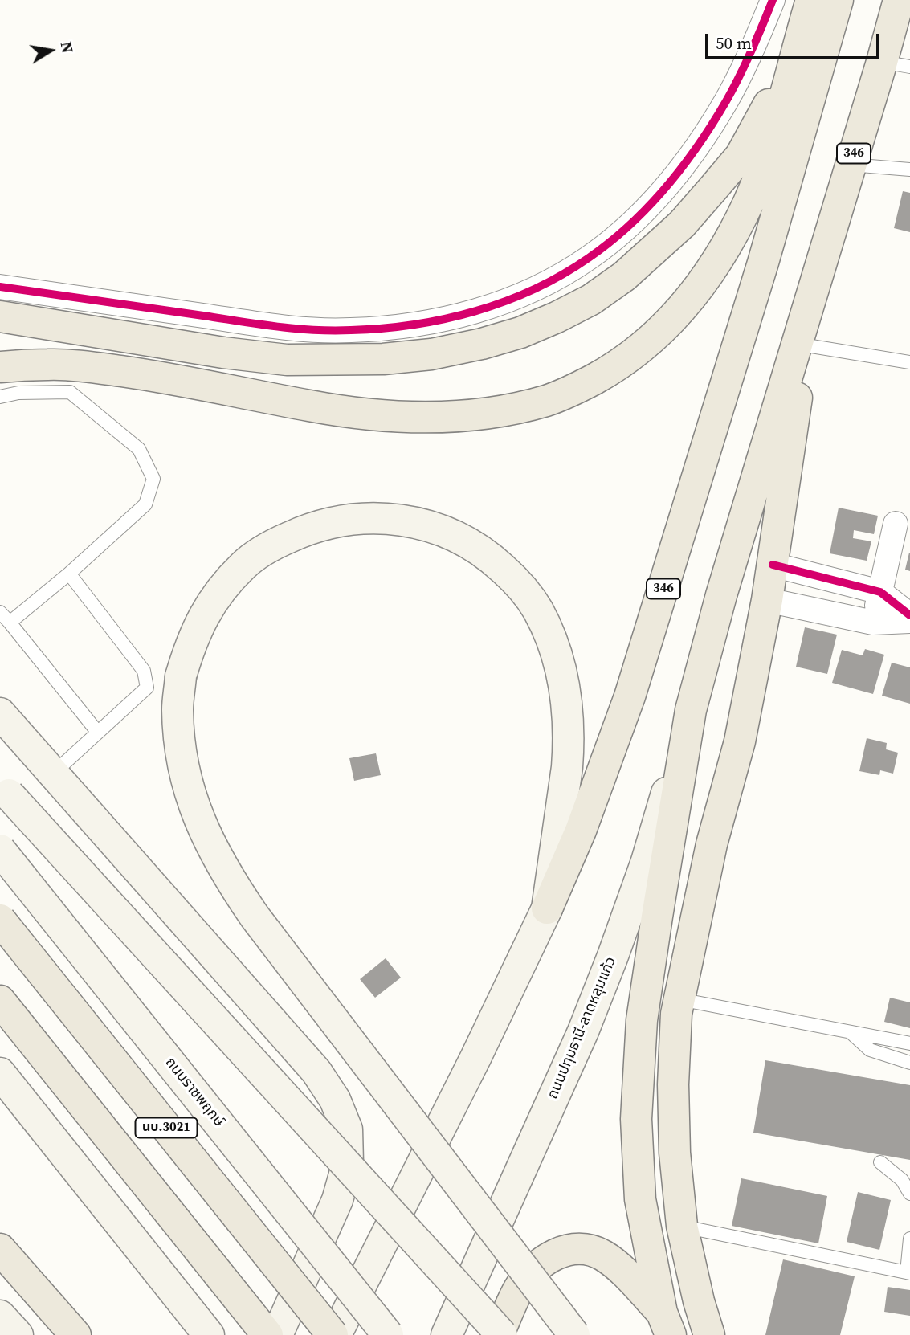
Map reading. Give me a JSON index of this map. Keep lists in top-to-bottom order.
{
  "streets": {
    "main road": [
      "346",
      "ถนนปทุมธานี-ลาดหลุมแก้ว",
      "ถนนราชพฤกษ์",
      "นบ.3021"
    ]
  },
  "crossings": [
    ["346", "ถนนปทุมธานี-ลาดหลุมแก้ว"]
  ],
  "scale_bar": "50 m",
  "north": "right"
}
